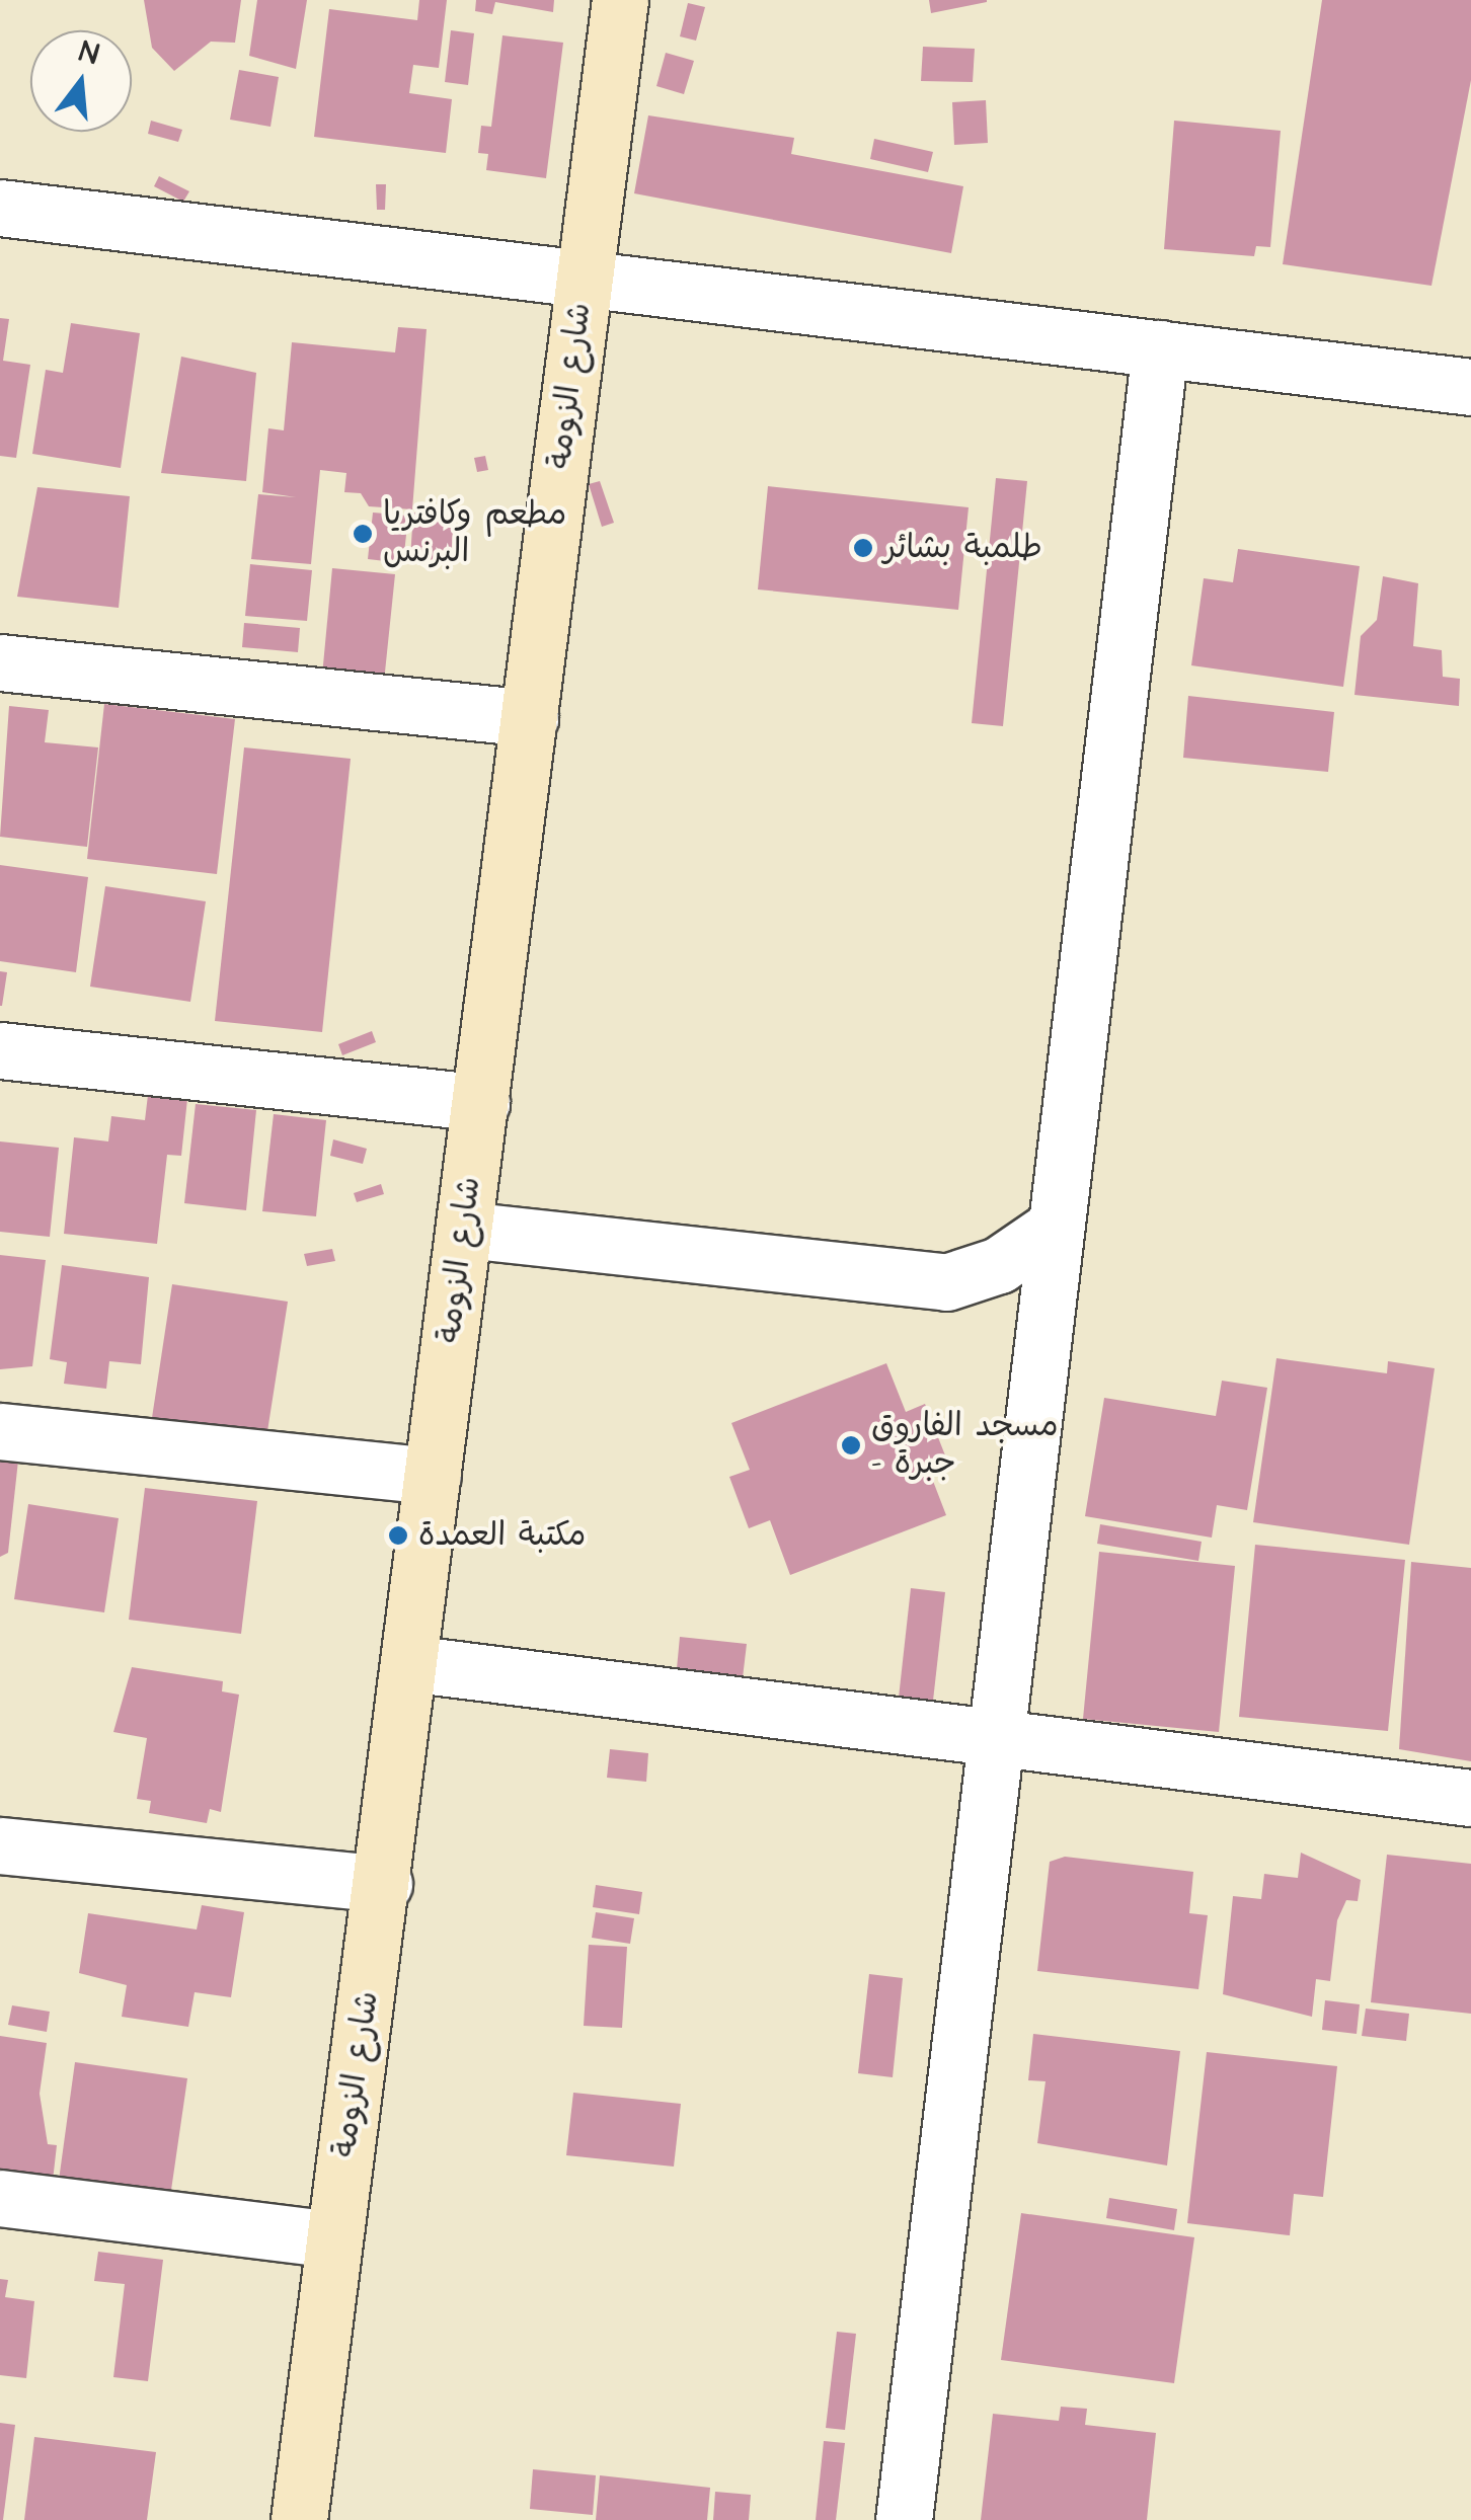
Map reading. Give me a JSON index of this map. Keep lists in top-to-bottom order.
{
  "streets": {
    "street": ["شارع الزومة"]
  },
  "places": [
    "مطعم وكافتريا البرنس",
    "طلمبة بشائر",
    "مسجد الفاروق - جبرة",
    "مكتبة العمدة"
  ],
  "north": "top"
}
